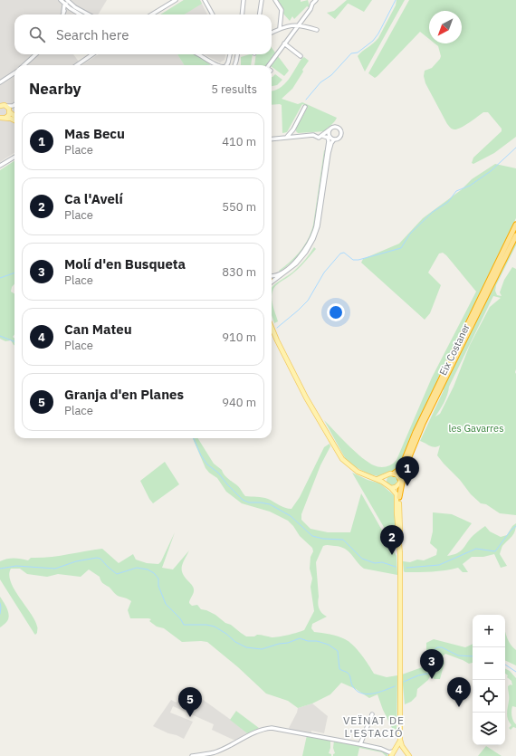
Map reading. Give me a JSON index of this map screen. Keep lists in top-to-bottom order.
{
  "streets": {
    "highway": ["Eix Costaner"]
  },
  "districts": ["VEÏNAT DE L'ESTACIÓ"],
  "parks": ["les Gavarres"],
  "north": "bottom left",
  "page": {
    "search": "Search here",
    "heading": ["Nearby", "5 results"],
    "list": [
      {
        "mark": "1",
        "name": "Mas Becu",
        "note": "Place",
        "value": "410 m"
      },
      {
        "mark": "2",
        "name": "Ca l'Avelí",
        "note": "Place",
        "value": "550 m"
      },
      {
        "mark": "3",
        "name": "Molí d'en Busqueta",
        "note": "Place",
        "value": "830 m"
      },
      {
        "mark": "4",
        "name": "Can Mateu",
        "note": "Place",
        "value": "910 m"
      },
      {
        "mark": "5",
        "name": "Granja d'en Planes",
        "note": "Place",
        "value": "940 m"
      }
    ],
    "pins": [
      "1",
      "2",
      "3",
      "4",
      "5"
    ],
    "map_buttons": ["+", "−"]
  }
}
